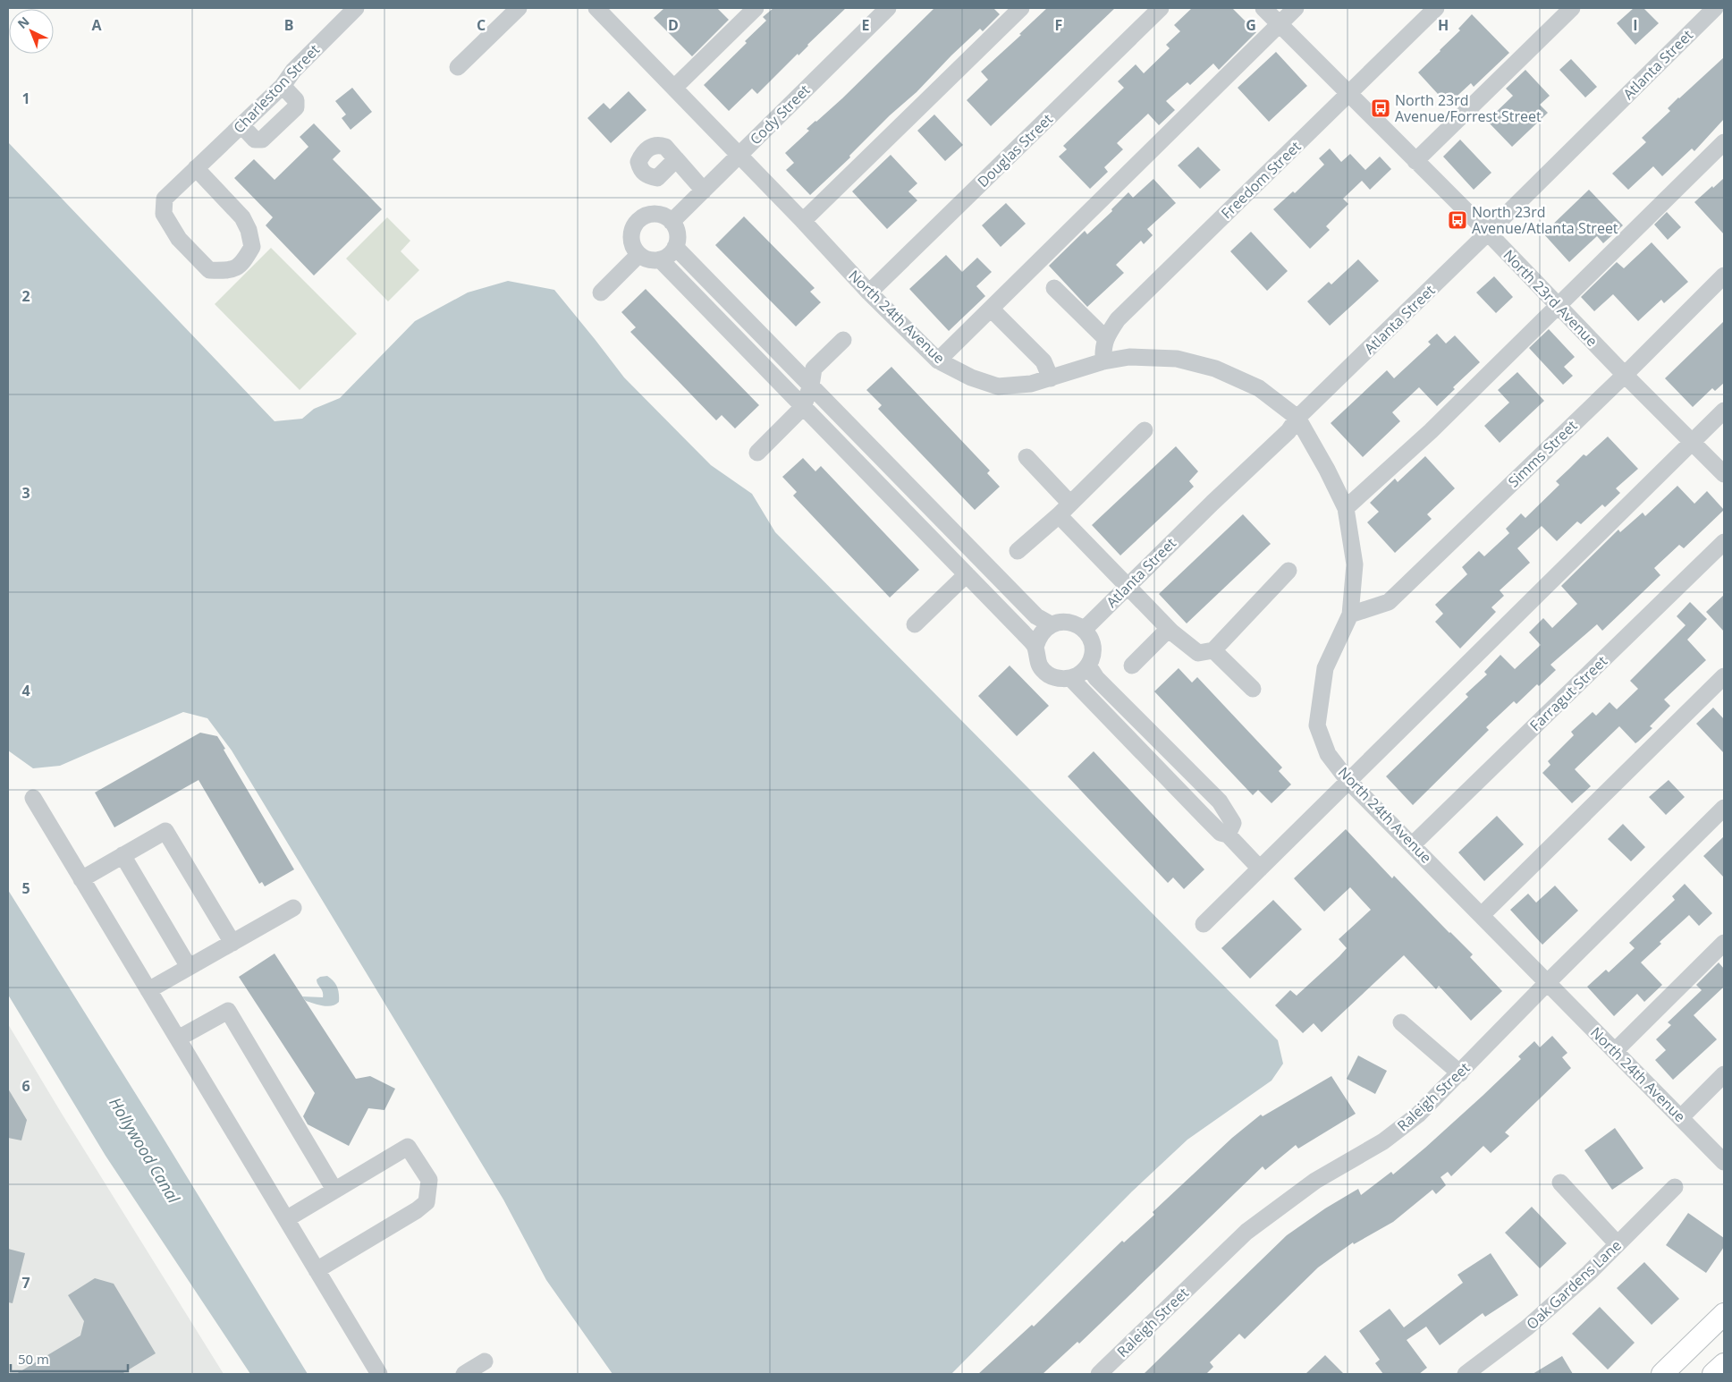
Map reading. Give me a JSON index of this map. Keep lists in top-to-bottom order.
{
  "streets": {
    "street": [
      "Atlanta Street",
      "Charleston Street",
      "Cody Street",
      "Douglas Street",
      "Freedom Street",
      "North 23rd Avenue",
      "North 24th Avenue",
      "Simms Street",
      "Farragut Street",
      "Raleigh Street",
      "Oak Gardens Lane"
    ]
  },
  "crossings": [
    ["Atlanta Street", "North 23rd Avenue"],
    ["Atlanta Street", "North 24th Avenue"],
    ["Cody Street", "North 24th Avenue"],
    ["Douglas Street", "North 24th Avenue"],
    ["Freedom Street", "North 23rd Avenue"],
    ["Freedom Street", "North 24th Avenue"],
    ["North 23rd Avenue", "Simms Street"],
    ["North 24th Avenue", "Simms Street"],
    ["North 24th Avenue", "Farragut Street"],
    ["North 24th Avenue", "Raleigh Street"]
  ],
  "water": ["Hollywood Canal"],
  "places": {
    "bus stop": ["North 23rd Avenue/Forrest Street", "North 23rd Avenue/Atlanta Street"]
  },
  "scale_bar": "50 m",
  "north": "top left",
  "grid": {
    "columns": [
      "A",
      "B",
      "C",
      "D",
      "E",
      "F",
      "G",
      "H",
      "I"
    ],
    "rows": [
      "1",
      "2",
      "3",
      "4",
      "5",
      "6",
      "7"
    ]
  }
}
